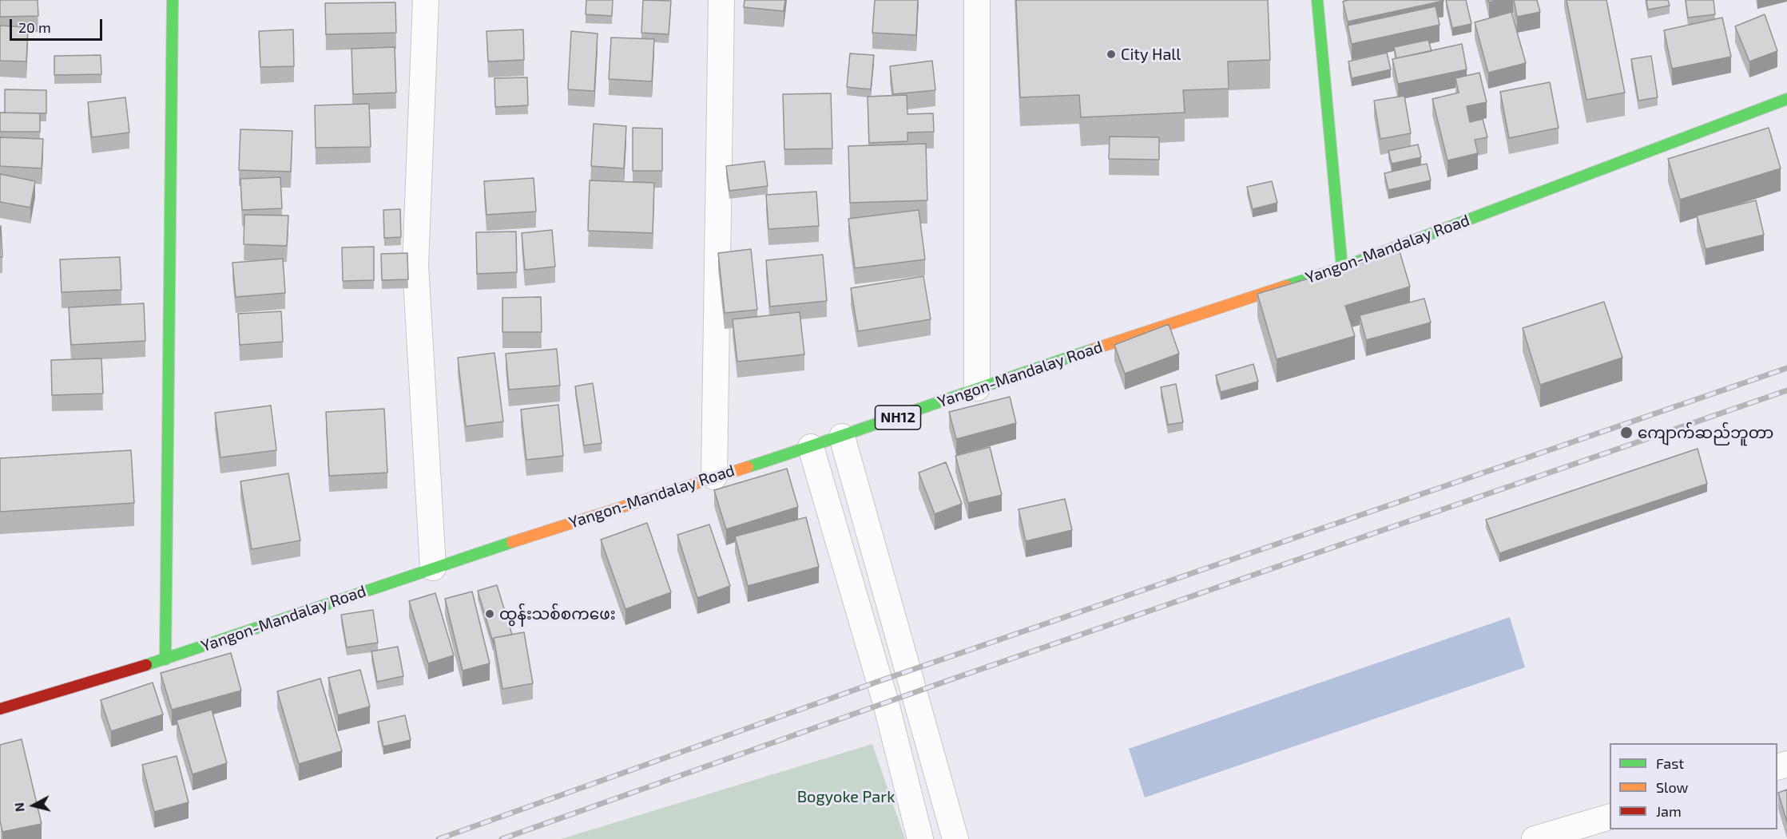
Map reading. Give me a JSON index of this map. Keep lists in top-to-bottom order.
{
  "streets": {
    "main road": ["Yangon-Mandalay Road", "NH12"]
  },
  "parks": ["Bogyoke Park"],
  "places": ["City Hall", "ကျောက်ဆည်ဘူတာ", "ထွန်းသစ်စကဖေး"],
  "legend": ["Fast", "Slow", "Jam"],
  "scale_bar": "20 m",
  "north": "left"
}
